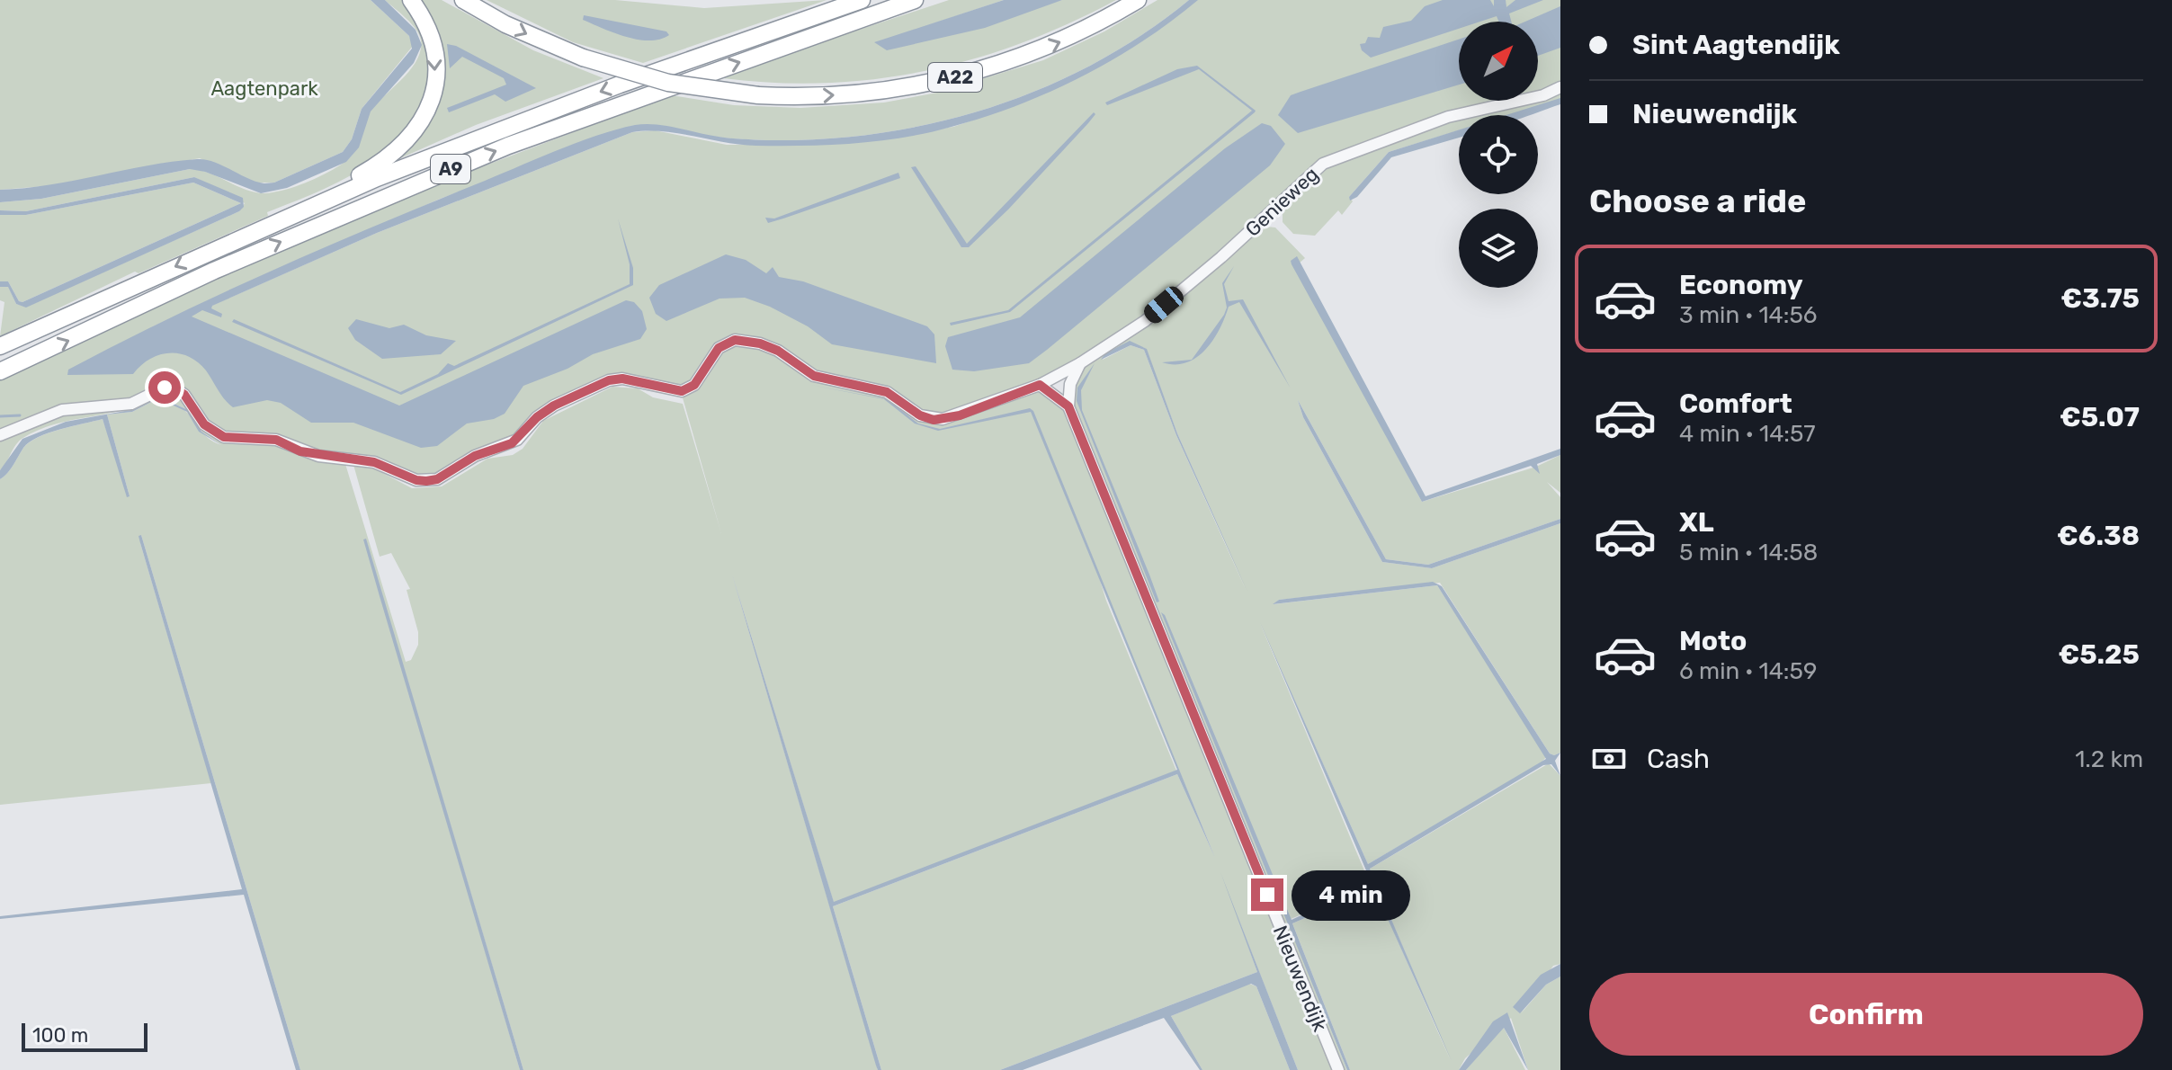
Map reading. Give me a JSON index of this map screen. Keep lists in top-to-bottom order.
{
  "streets": {
    "highway": ["A22", "A9"],
    "street": ["Genieweg", "Nieuwendijk"]
  },
  "parks": ["Aagtenpark"],
  "scale_bar": "100 m",
  "north": "top right",
  "page": {
    "banner": ["Sint Aagtendijk", "Nieuwendijk"],
    "heading": "Choose a ride",
    "list": [
      {
        "name": "Economy",
        "note": "3 min · 14:56",
        "value": "€3.75"
      },
      {
        "name": "Comfort",
        "note": "4 min · 14:57",
        "value": "€5.07"
      },
      {
        "name": "XL",
        "note": "5 min · 14:58",
        "value": "€6.38"
      },
      {
        "name": "Moto",
        "note": "6 min · 14:59",
        "value": "€5.25"
      }
    ],
    "pay": ["Cash", "1.2 km"],
    "bubble": "4 min",
    "buttons": "Confirm",
    "scale": "100 m"
  }
}
